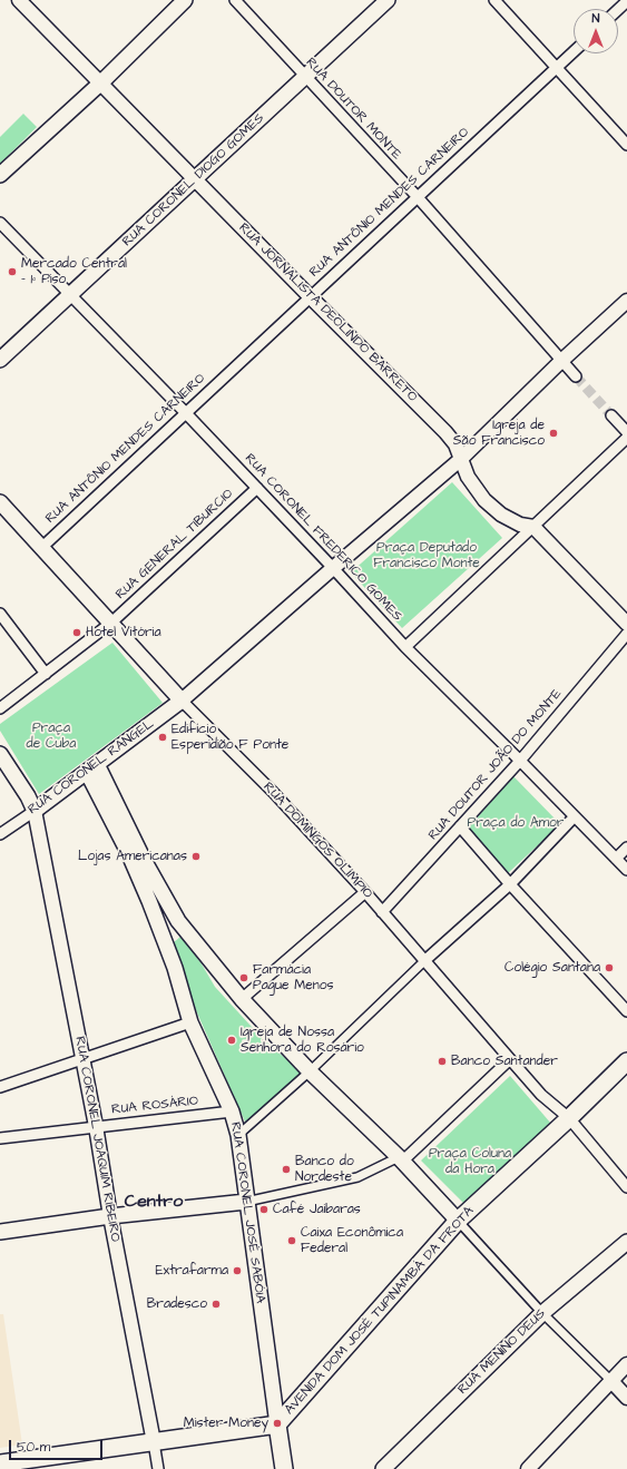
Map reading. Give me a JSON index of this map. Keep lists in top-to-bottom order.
{
  "streets": {
    "main road": [
      "RUA CORONEL DIOGO GOMES",
      "RUA CORONEL RANGEL",
      "RUA DOMINGOS OLÍMPIO",
      "RUA CORONEL JOSÉ SABÓIA",
      "AVENIDA DOM JOSÉ TUPINAMBÁ DA FROTA",
      "RUA MENINO DEUS"
    ],
    "street": [
      "RUA DOUTOR MONTE",
      "RUA ANTÔNIO MENDES CARNEIRO",
      "RUA JORNALISTA DEOLINDO BARRETO",
      "RUA CORONEL FREDERICO GOMES",
      "RUA GENERAL TIBURCIO",
      "RUA DOUTOR JOÃO DO MONTE",
      "RUA ROSÁRIO",
      "RUA CORONEL JOAQUIM RIBEIRO"
    ]
  },
  "crossings": [
    ["RUA DOUTOR MONTE", "RUA CORONEL DIOGO GOMES"],
    ["RUA DOUTOR MONTE", "RUA ANTÔNIO MENDES CARNEIRO"],
    ["RUA CORONEL DIOGO GOMES", "RUA JORNALISTA DEOLINDO BARRETO"],
    ["RUA CORONEL DIOGO GOMES", "RUA CORONEL FREDERICO GOMES"],
    ["RUA ANTÔNIO MENDES CARNEIRO", "RUA JORNALISTA DEOLINDO BARRETO"],
    ["RUA ANTÔNIO MENDES CARNEIRO", "RUA CORONEL FREDERICO GOMES"],
    ["RUA ANTÔNIO MENDES CARNEIRO", "RUA DOMINGOS OLÍMPIO"],
    ["RUA CORONEL FREDERICO GOMES", "RUA GENERAL TIBURCIO"],
    ["RUA CORONEL FREDERICO GOMES", "RUA DOUTOR JOÃO DO MONTE"],
    ["RUA GENERAL TIBURCIO", "RUA DOMINGOS OLÍMPIO"],
    ["RUA DOUTOR JOÃO DO MONTE", "RUA DOMINGOS OLÍMPIO"],
    ["RUA CORONEL RANGEL", "RUA DOMINGOS OLÍMPIO"],
    ["RUA CORONEL RANGEL", "RUA CORONEL JOAQUIM RIBEIRO"],
    ["RUA CORONEL RANGEL", "RUA CORONEL JOSÉ SABÓIA"],
    ["RUA DOMINGOS OLÍMPIO", "AVENIDA DOM JOSÉ TUPINAMBÁ DA FROTA"],
    ["RUA ROSÁRIO", "RUA CORONEL JOAQUIM RIBEIRO"],
    ["RUA ROSÁRIO", "RUA CORONEL JOSÉ SABÓIA"],
    ["RUA CORONEL JOAQUIM RIBEIRO", "AVENIDA DOM JOSÉ TUPINAMBÁ DA FROTA"],
    ["RUA CORONEL JOSÉ SABÓIA", "AVENIDA DOM JOSÉ TUPINAMBÁ DA FROTA"]
  ],
  "districts": ["Centro"],
  "parks": [
    "Praça Deputado Francisco Monte",
    "Praça de Cuba",
    "Praça do Amor",
    "Praça Coluna da Hora"
  ],
  "places": [
    "Mercado Central - 1º Piso",
    "Igreja de São Francisco",
    "Hotel Vitória",
    "Edifício Esperidião F Ponte",
    "Lojas Americanas",
    "Colégio Santana",
    "Farmácia Pague Menos",
    "Igreja de Nossa Senhora do Rosário",
    "Banco Santander",
    "Banco do Nordeste",
    "Café Jaibaras",
    "Caixa Econômica Federal",
    "Extrafarma",
    "Bradesco",
    "Mister Money"
  ],
  "scale_bar": "50 m",
  "north": "top"
}
